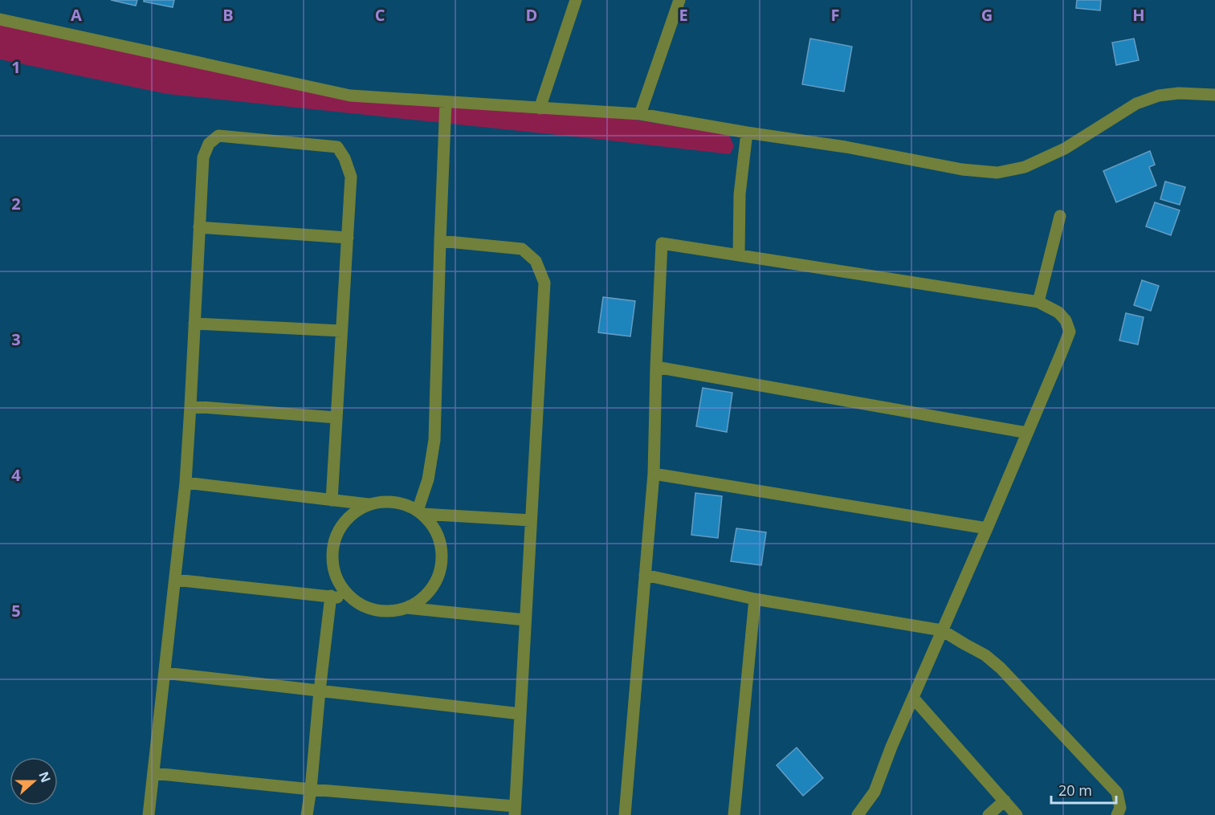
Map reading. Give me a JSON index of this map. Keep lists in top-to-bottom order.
{
  "scale_bar": "20 m",
  "north": "right",
  "grid": {
    "columns": [
      "A",
      "B",
      "C",
      "D",
      "E",
      "F",
      "G",
      "H"
    ],
    "rows": [
      "1",
      "2",
      "3",
      "4",
      "5"
    ]
  }
}
